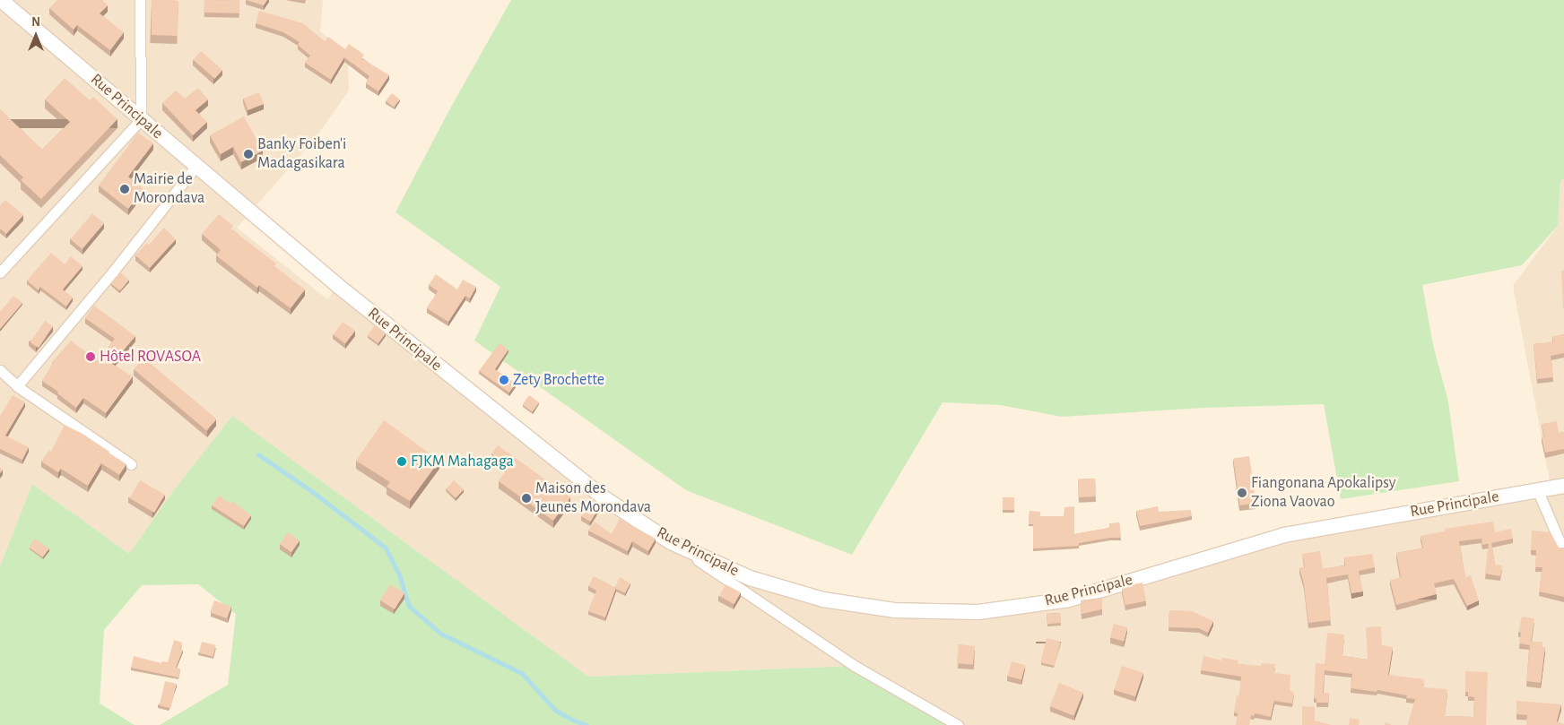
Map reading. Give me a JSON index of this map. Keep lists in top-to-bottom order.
{
  "streets": {
    "main road": ["Rue Principale"]
  },
  "places": [
    "Banky Foiben'i Madagasikara",
    "Mairie de Morondava",
    "Hôtel ROVASOA",
    "Zety Brochette",
    "FJKM Mahagaga",
    "Fiangonana Apokalipsy Ziona Vaovao",
    "Maison des Jeunes Morondava"
  ],
  "north": "top"
}
